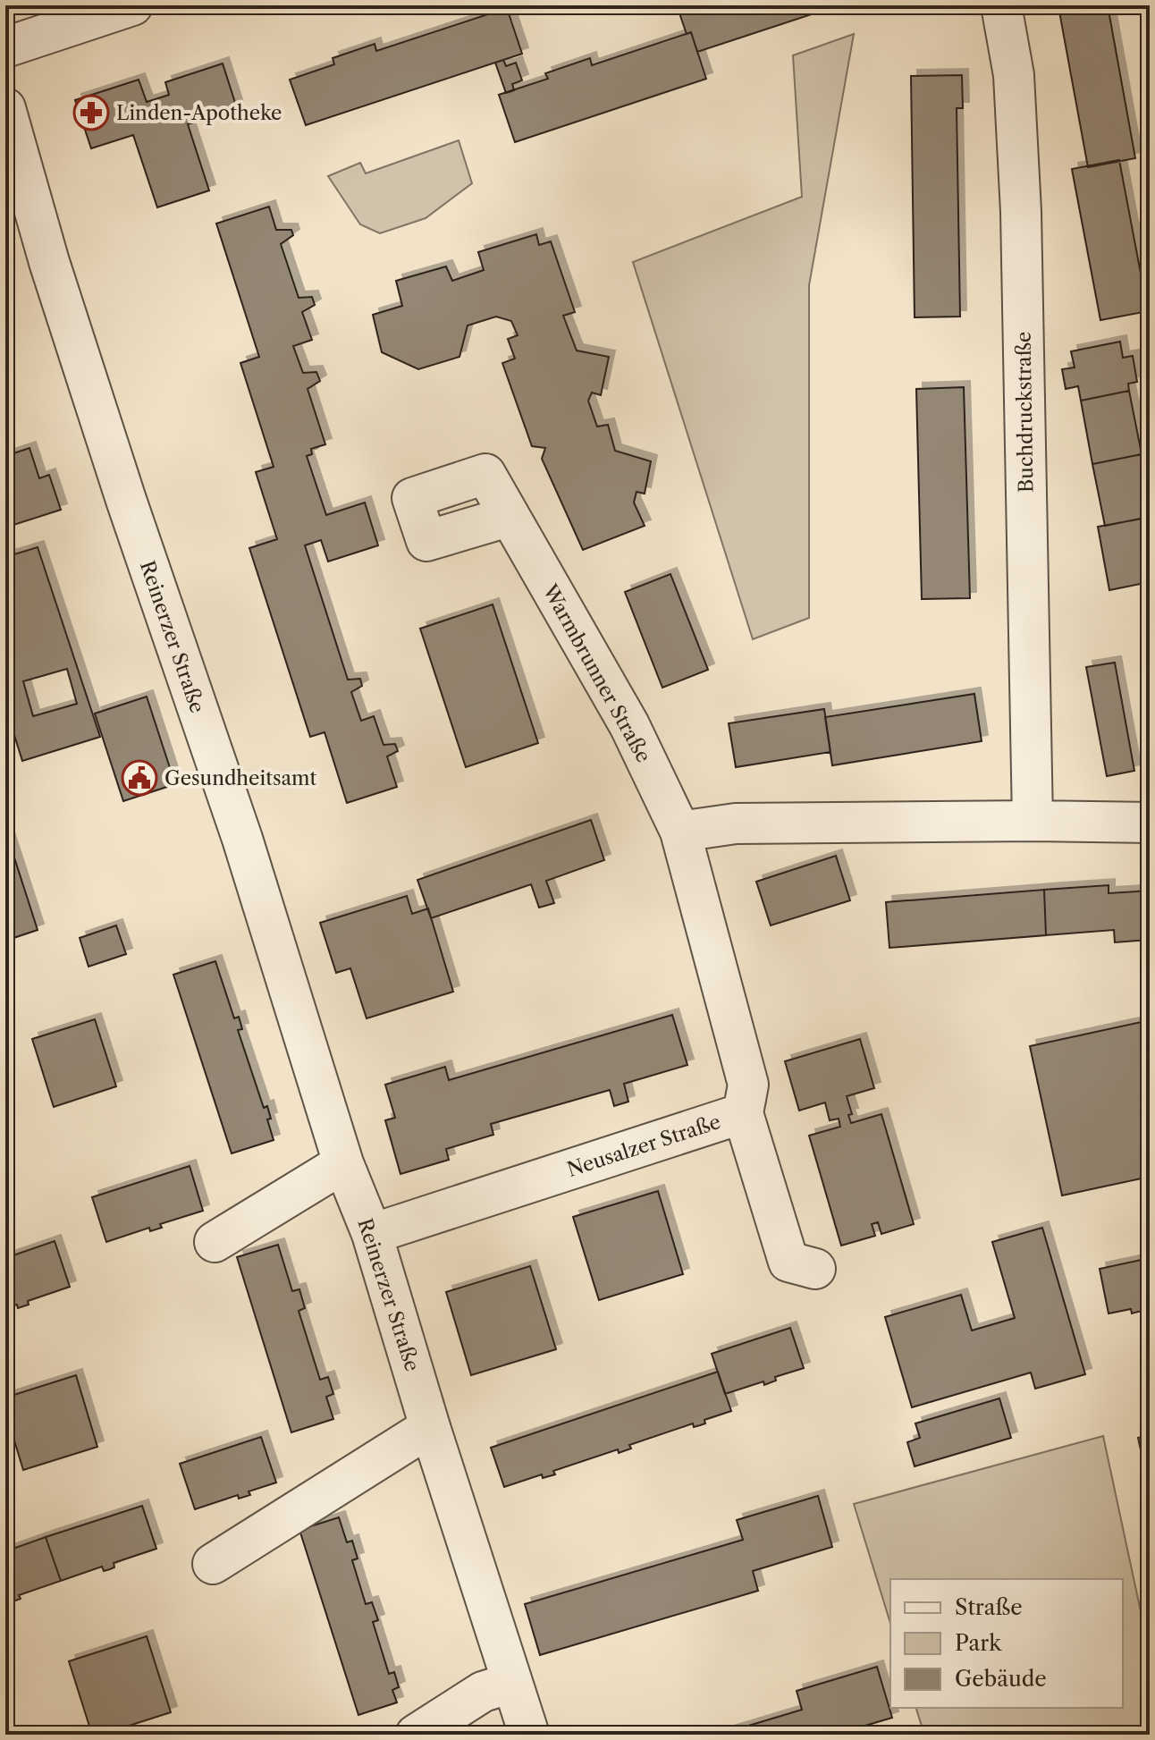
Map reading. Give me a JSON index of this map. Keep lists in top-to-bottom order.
{
  "streets": {
    "street": [
      "Buchdruckstraße",
      "Reinerzer Straße",
      "Warmbrunner Straße",
      "Neusalzer Straße"
    ]
  },
  "crossings": [
    ["Reinerzer Straße", "Neusalzer Straße"],
    ["Warmbrunner Straße", "Neusalzer Straße"]
  ],
  "places": {
    "pharmacy": ["Linden-Apotheke"],
    "public building": ["Gesundheitsamt"]
  },
  "legend": ["Straße", "Park", "Gebäude"]
}
